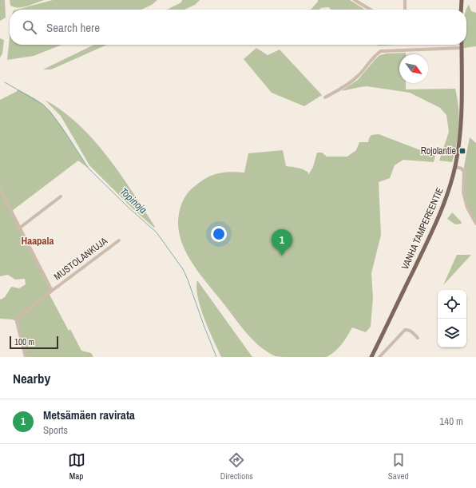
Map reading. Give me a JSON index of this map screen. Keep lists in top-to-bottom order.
{
  "streets": {
    "main road": ["VANHA TAMPEREENTIE"],
    "street": ["MUSTOLANKUJA"]
  },
  "districts": ["Haapala"],
  "water": ["Topinoja"],
  "places": {
    "transit": ["Rojolantie"]
  },
  "scale_bar": "100 m",
  "north": "bottom right",
  "page": {
    "search": "Search here",
    "pins": "1",
    "scale": "100 m",
    "heading": "Nearby",
    "list": [
      {
        "mark": "1",
        "name": "Metsämäen ravirata",
        "note": "Sports",
        "value": "140 m"
      }
    ],
    "nav": ["Map", "Directions", "Saved"]
  }
}
